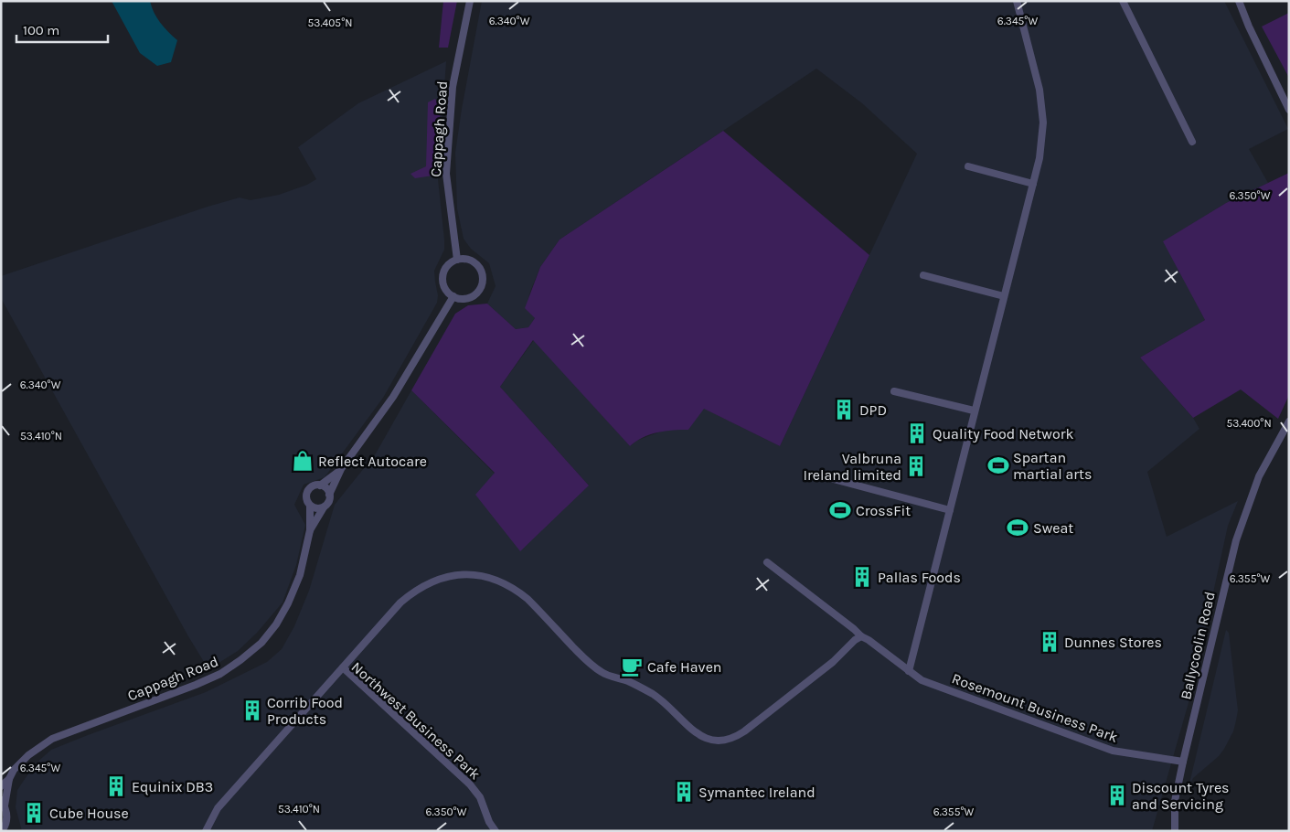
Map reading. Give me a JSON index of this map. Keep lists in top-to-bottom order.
{
  "streets": {
    "street": [
      "Cappagh Road",
      "Ballycoolin Road",
      "Rosemount Business Park",
      "Northwest Business Park"
    ]
  },
  "crossings": [
    ["Ballycoolin Road", "Rosemount Business Park"]
  ],
  "places": {
    "building": [
      "DPD",
      "Quality Food Network",
      "Valbruna Ireland limited",
      "Pallas Foods",
      "Dunnes Stores",
      "Corrib Food Products",
      "Equinix DB3",
      "Symantec Ireland",
      "Discount Tyres and Servicing",
      "Cube House"
    ],
    "shop": ["Reflect Autocare"],
    "sports": ["Spartan martial arts", "CrossFit", "Sweat"],
    "cafe": ["Cafe Haven"]
  },
  "scale_bar": "100 m",
  "coordinates": [
    "6.340°W",
    "6.345°W",
    "53.405°N",
    "6.350°W",
    "53.400°N",
    "53.410°N",
    "6.355°W"
  ]
}
